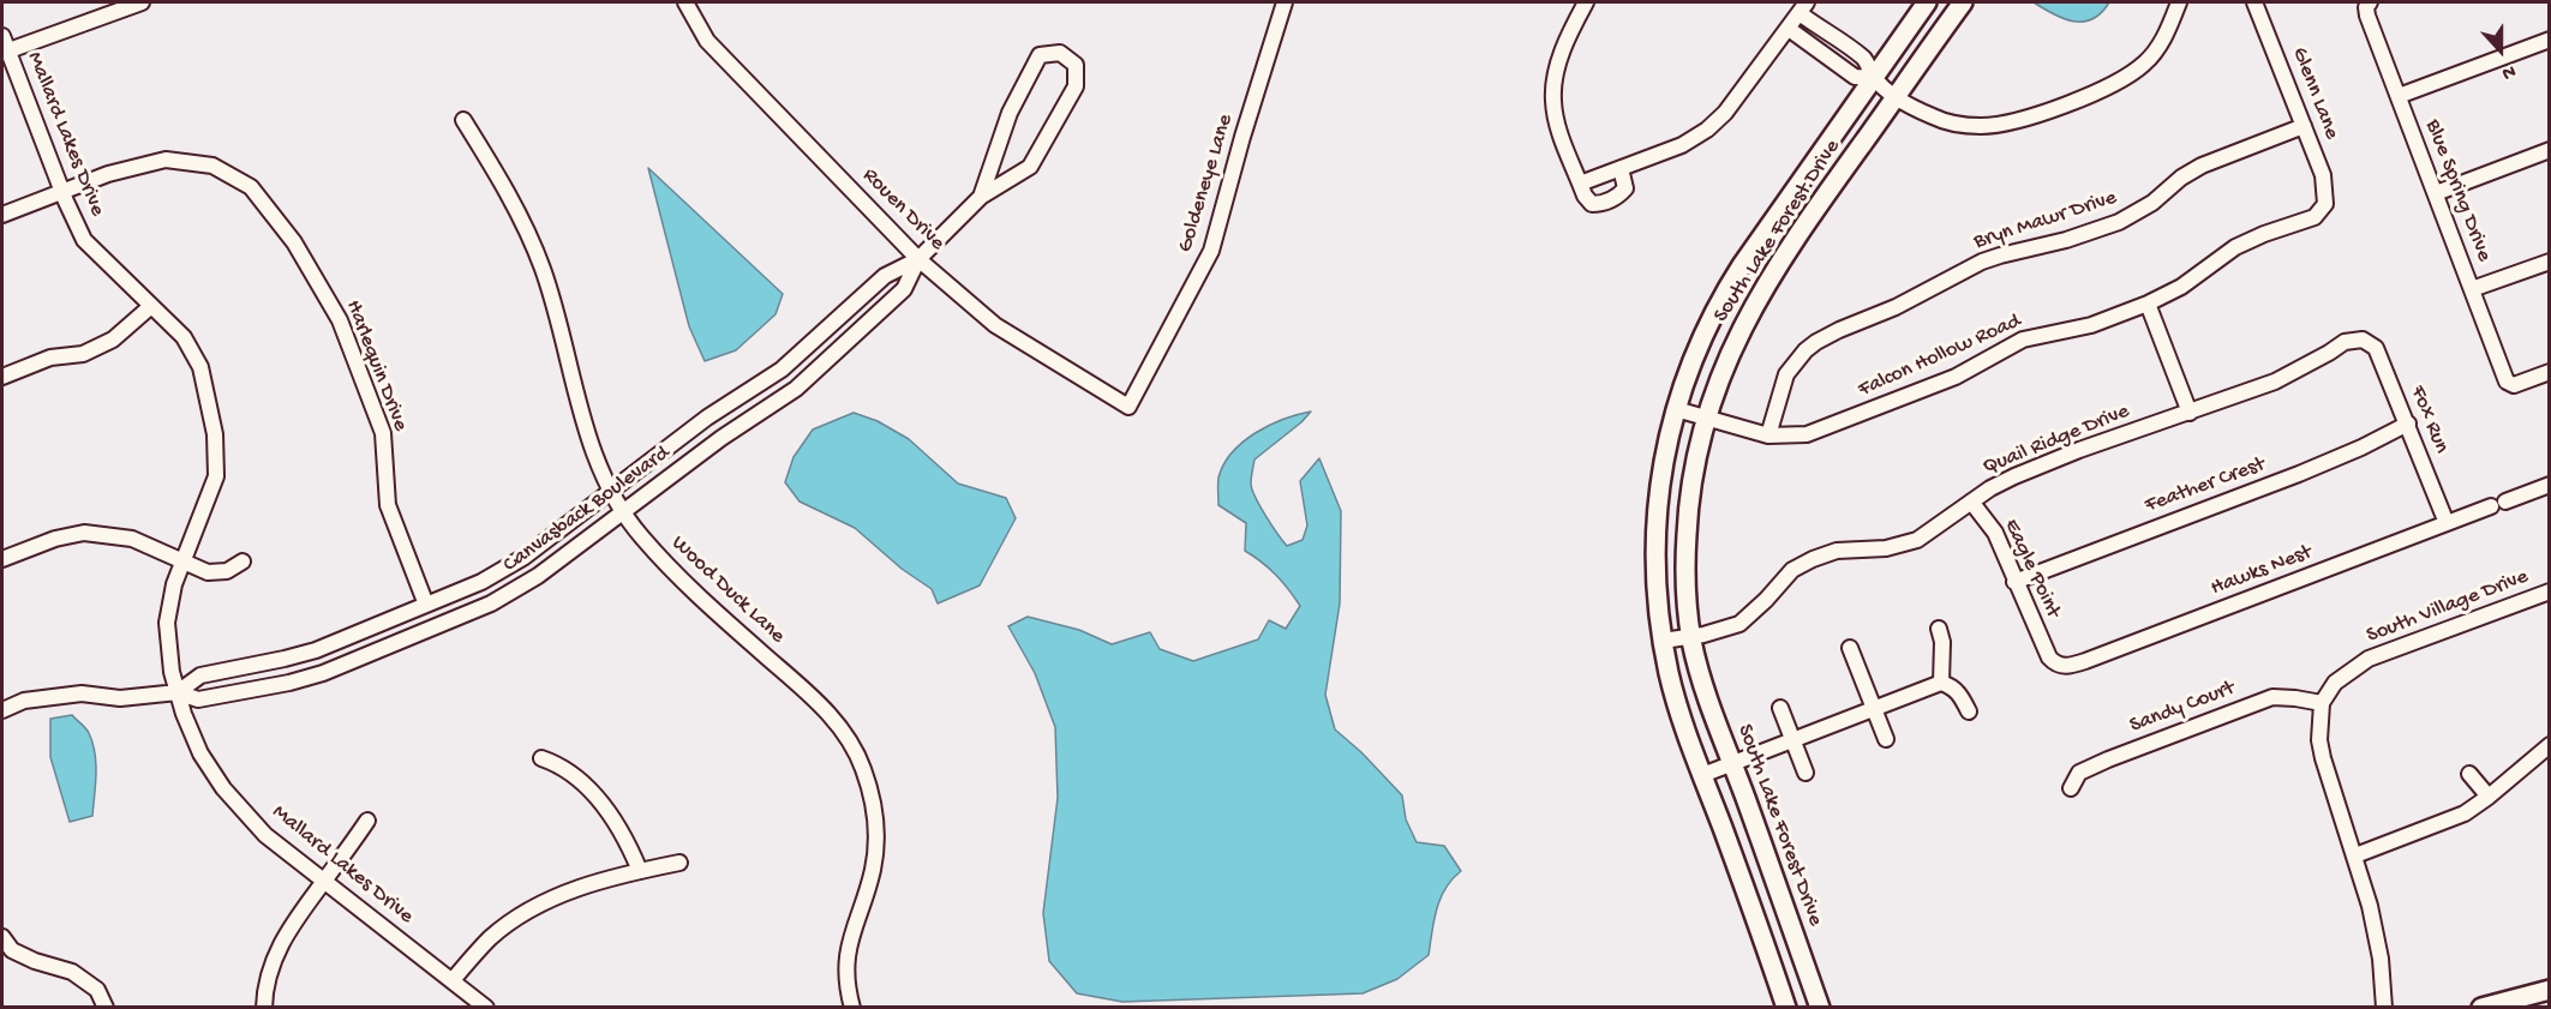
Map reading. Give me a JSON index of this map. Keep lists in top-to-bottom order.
{
  "streets": {
    "main road": ["South Lake Forest Drive"],
    "street": [
      "Glenn Lane",
      "Mallard Lakes Drive",
      "Goldeneye Lane",
      "Blue Spring Drive",
      "Rouen Drive",
      "Bryn Mawr Drive",
      "Falcon Hollow Road",
      "Harlequin Drive",
      "Fox Run",
      "Quail Ridge Drive",
      "Feather Crest",
      "Canvasback Boulevard",
      "Eagle Point",
      "Hawks Nest",
      "Wood Duck Lane",
      "South Village Drive",
      "Sandy Court"
    ]
  },
  "crossings": [
    ["Glenn Lane", "Bryn Mawr Drive"],
    ["Glenn Lane", "Falcon Hollow Road"],
    ["Mallard Lakes Drive", "Harlequin Drive"],
    ["Mallard Lakes Drive", "Canvasback Boulevard"],
    ["Goldeneye Lane", "Rouen Drive"],
    ["Rouen Drive", "Canvasback Boulevard"],
    ["Bryn Mawr Drive", "Falcon Hollow Road"],
    ["South Lake Forest Drive", "Falcon Hollow Road"],
    ["South Lake Forest Drive", "Quail Ridge Drive"],
    ["Harlequin Drive", "Canvasback Boulevard"],
    ["Fox Run", "Quail Ridge Drive"],
    ["Fox Run", "Feather Crest"],
    ["Fox Run", "Hawks Nest"],
    ["Quail Ridge Drive", "Eagle Point"],
    ["Feather Crest", "Eagle Point"],
    ["Canvasback Boulevard", "Wood Duck Lane"],
    ["Eagle Point", "Hawks Nest"],
    ["South Village Drive", "Sandy Court"]
  ],
  "north": "bottom"
}
